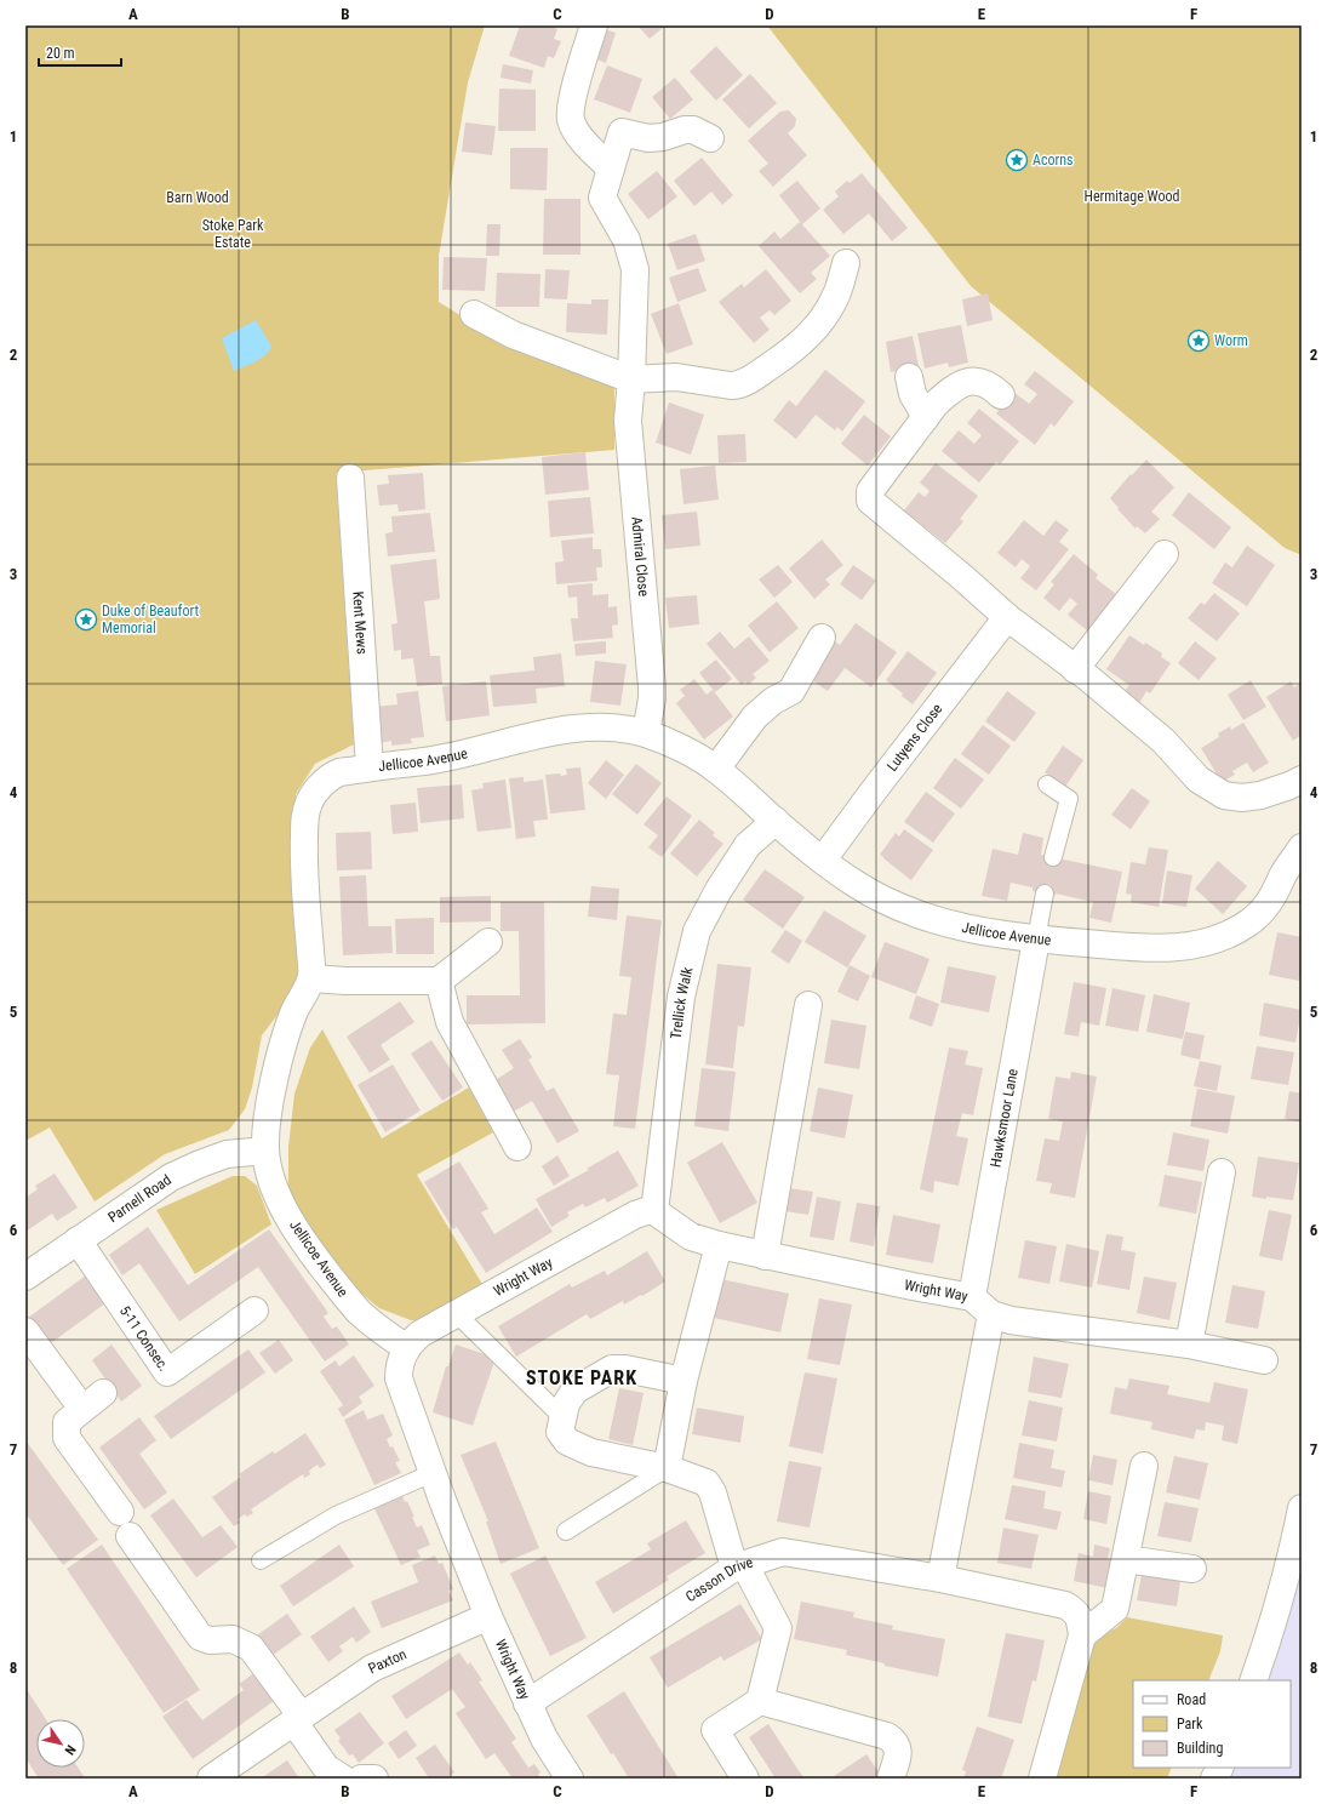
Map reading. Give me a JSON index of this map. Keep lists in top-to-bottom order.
{
  "streets": {
    "street": [
      "Admiral Close",
      "Kent Mews",
      "Lutyens Close",
      "Jellicoe Avenue",
      "Trellick Walk",
      "Hawksmoor Lane",
      "Parnell Road",
      "Wright Way",
      "5-11 Consec.",
      "Casson Drive",
      "Paxton"
    ]
  },
  "crossings": [
    ["Admiral Close", "Jellicoe Avenue"],
    ["Kent Mews", "Jellicoe Avenue"],
    ["Lutyens Close", "Jellicoe Avenue"],
    ["Jellicoe Avenue", "Trellick Walk"],
    ["Jellicoe Avenue", "Hawksmoor Lane"],
    ["Jellicoe Avenue", "Parnell Road"],
    ["Jellicoe Avenue", "Wright Way"],
    ["Trellick Walk", "Wright Way"],
    ["Hawksmoor Lane", "Wright Way"],
    ["Parnell Road", "5-11 Consec."],
    ["Wright Way", "Casson Drive"],
    ["Wright Way", "Paxton"]
  ],
  "districts": ["STOKE PARK"],
  "parks": ["Hermitage Wood", "Barn Wood", "Stoke Park Estate"],
  "places": {
    "place": ["Acorns", "Worm", "Duke of Beaufort Memorial"]
  },
  "legend": ["Road", "Park", "Building"],
  "scale_bar": "20 m",
  "north": "bottom right",
  "grid": {
    "columns": [
      "A",
      "B",
      "C",
      "D",
      "E",
      "F"
    ],
    "rows": [
      "1",
      "2",
      "3",
      "4",
      "5",
      "6",
      "7",
      "8"
    ]
  }
}
